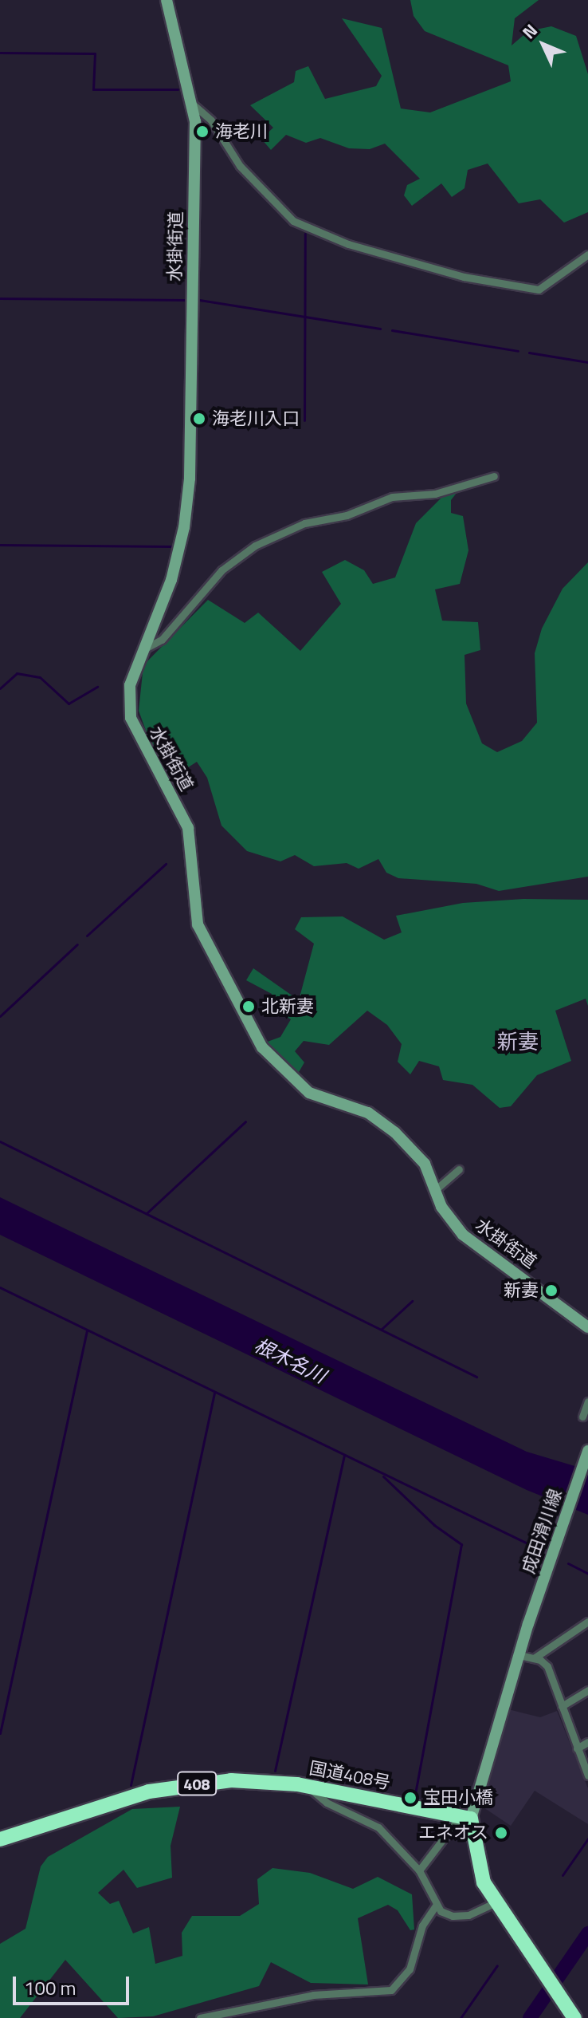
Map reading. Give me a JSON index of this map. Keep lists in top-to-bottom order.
{
  "streets": {
    "highway": ["国道408号", "408"],
    "main road": ["水掛街道", "成田滑川線"]
  },
  "districts": ["新妻"],
  "water": ["根木名川"],
  "places": [
    "海老川",
    "海老川入口",
    "北新妻",
    "新妻",
    "宝田小橋",
    "エネオス"
  ],
  "scale_bar": "100 m",
  "north": "top left"
}
